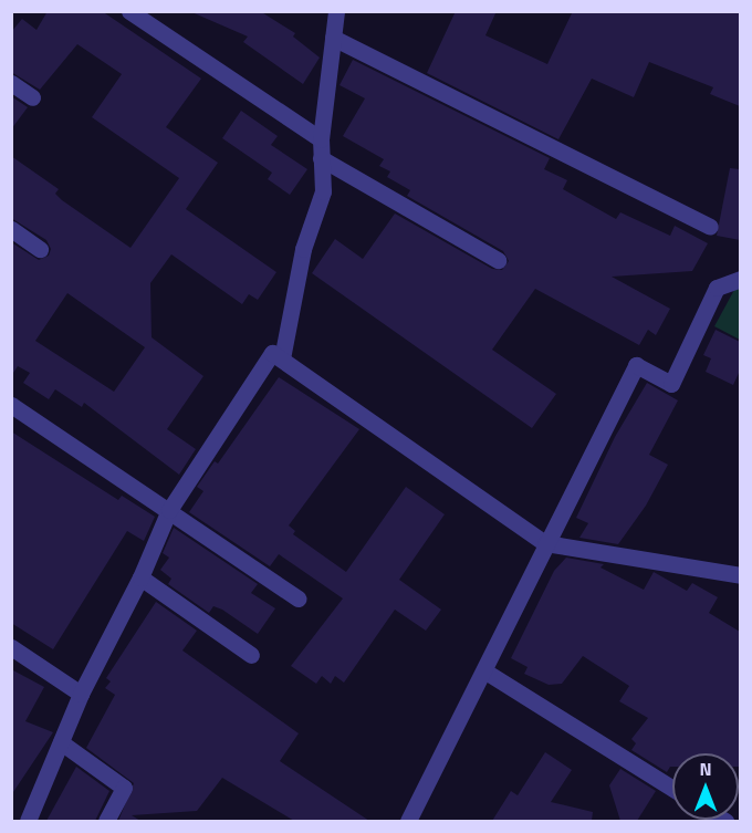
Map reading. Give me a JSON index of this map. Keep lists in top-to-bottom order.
{
  "north": "top"
}
